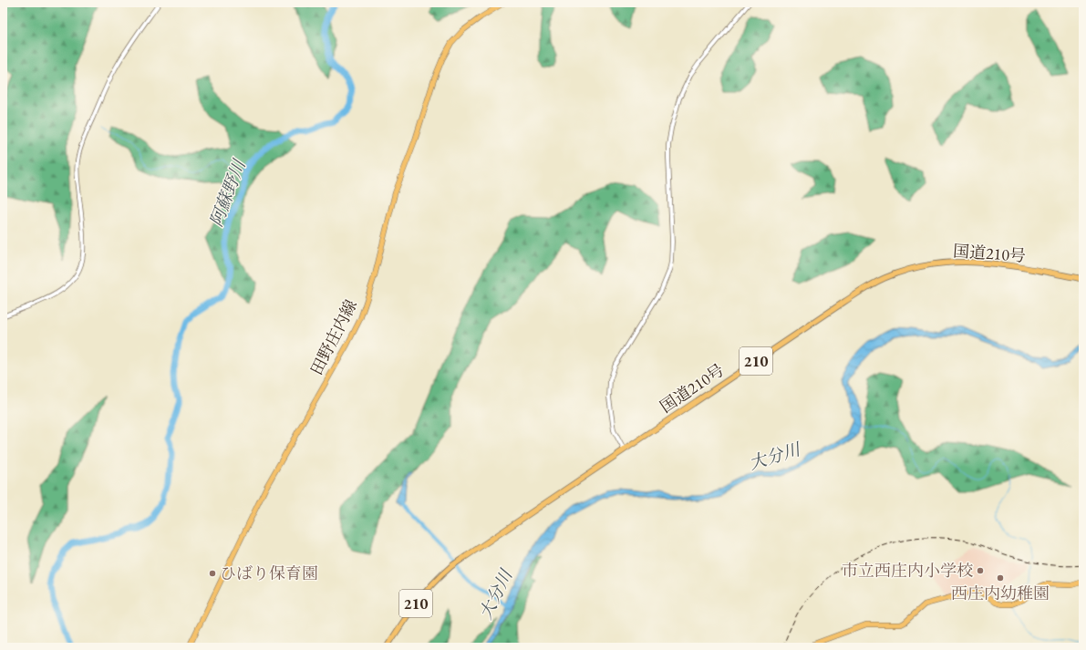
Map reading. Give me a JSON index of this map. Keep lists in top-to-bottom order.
{
  "streets": {
    "highway": ["国道210号", "210"],
    "main road": ["田野庄内線"]
  },
  "water": ["阿蘇野川", "大分川"],
  "places": ["市立西庄内小学校", "ひばり保育園", "西庄内幼稚園"]
}
